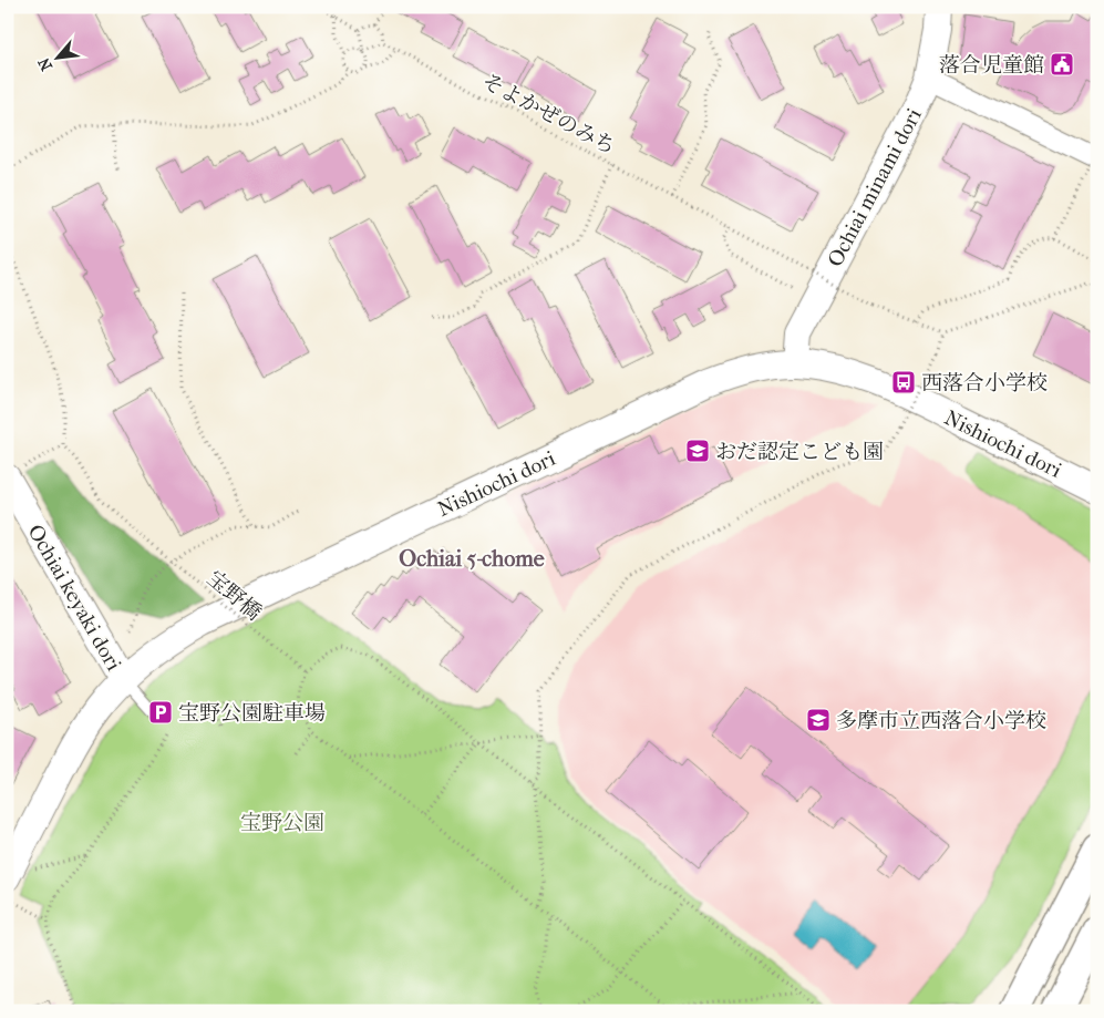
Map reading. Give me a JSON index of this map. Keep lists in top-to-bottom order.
{
  "streets": {
    "street": ["Ochiai minami dori", "Nishiochi dori", "Ochiai keyaki dori"],
    "path": ["そよかぜのみち", "宝野橋"]
  },
  "crossings": [
    ["Ochiai minami dori", "Nishiochi dori"],
    ["Nishiochi dori", "Ochiai keyaki dori"]
  ],
  "districts": ["Ochiai 5-chome"],
  "parks": ["宝野公園"],
  "places": {
    "public building": ["落合児童館"],
    "bus stop": ["西落合小学校"],
    "school or university": ["おだ認定こども園", "多摩市立西落合小学校"],
    "parking": ["宝野公園駐車場"]
  },
  "north": "bottom left"
}
